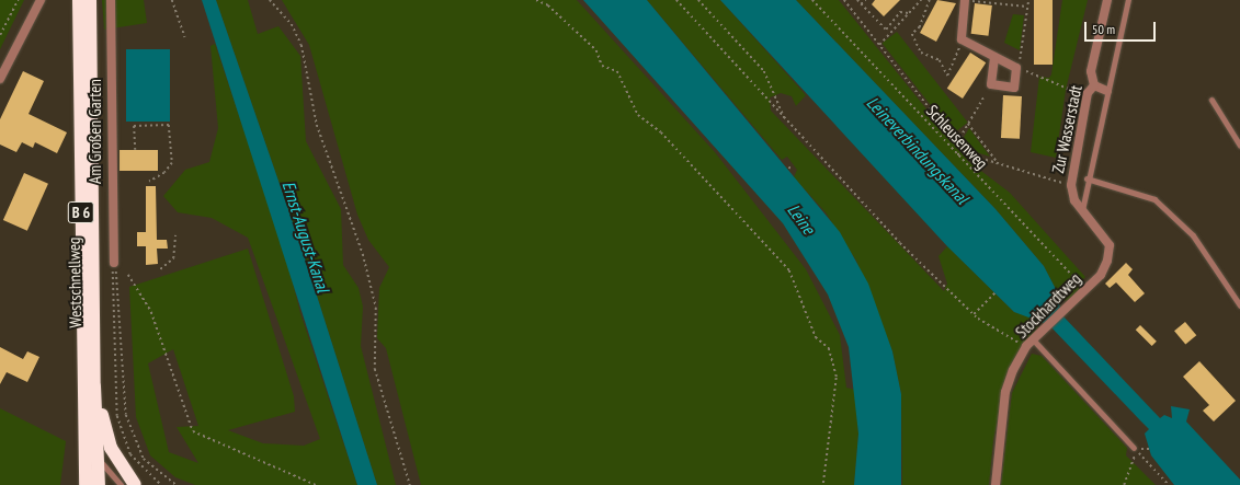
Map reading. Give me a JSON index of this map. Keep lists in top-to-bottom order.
{
  "streets": {
    "highway": ["B 6", "Westschnellweg"],
    "street": ["Zur Wasserstadt", "Am Großen Garten", "Stockhardtweg"],
    "path": ["Schleusenweg"]
  },
  "crossings": [
    ["Zur Wasserstadt", "Stockhardtweg"],
    ["Schleusenweg", "Stockhardtweg"]
  ],
  "water": ["Leineverbindungskanal", "Leine", "Ernst-August-Kanal"],
  "scale_bar": "50 m"
}
